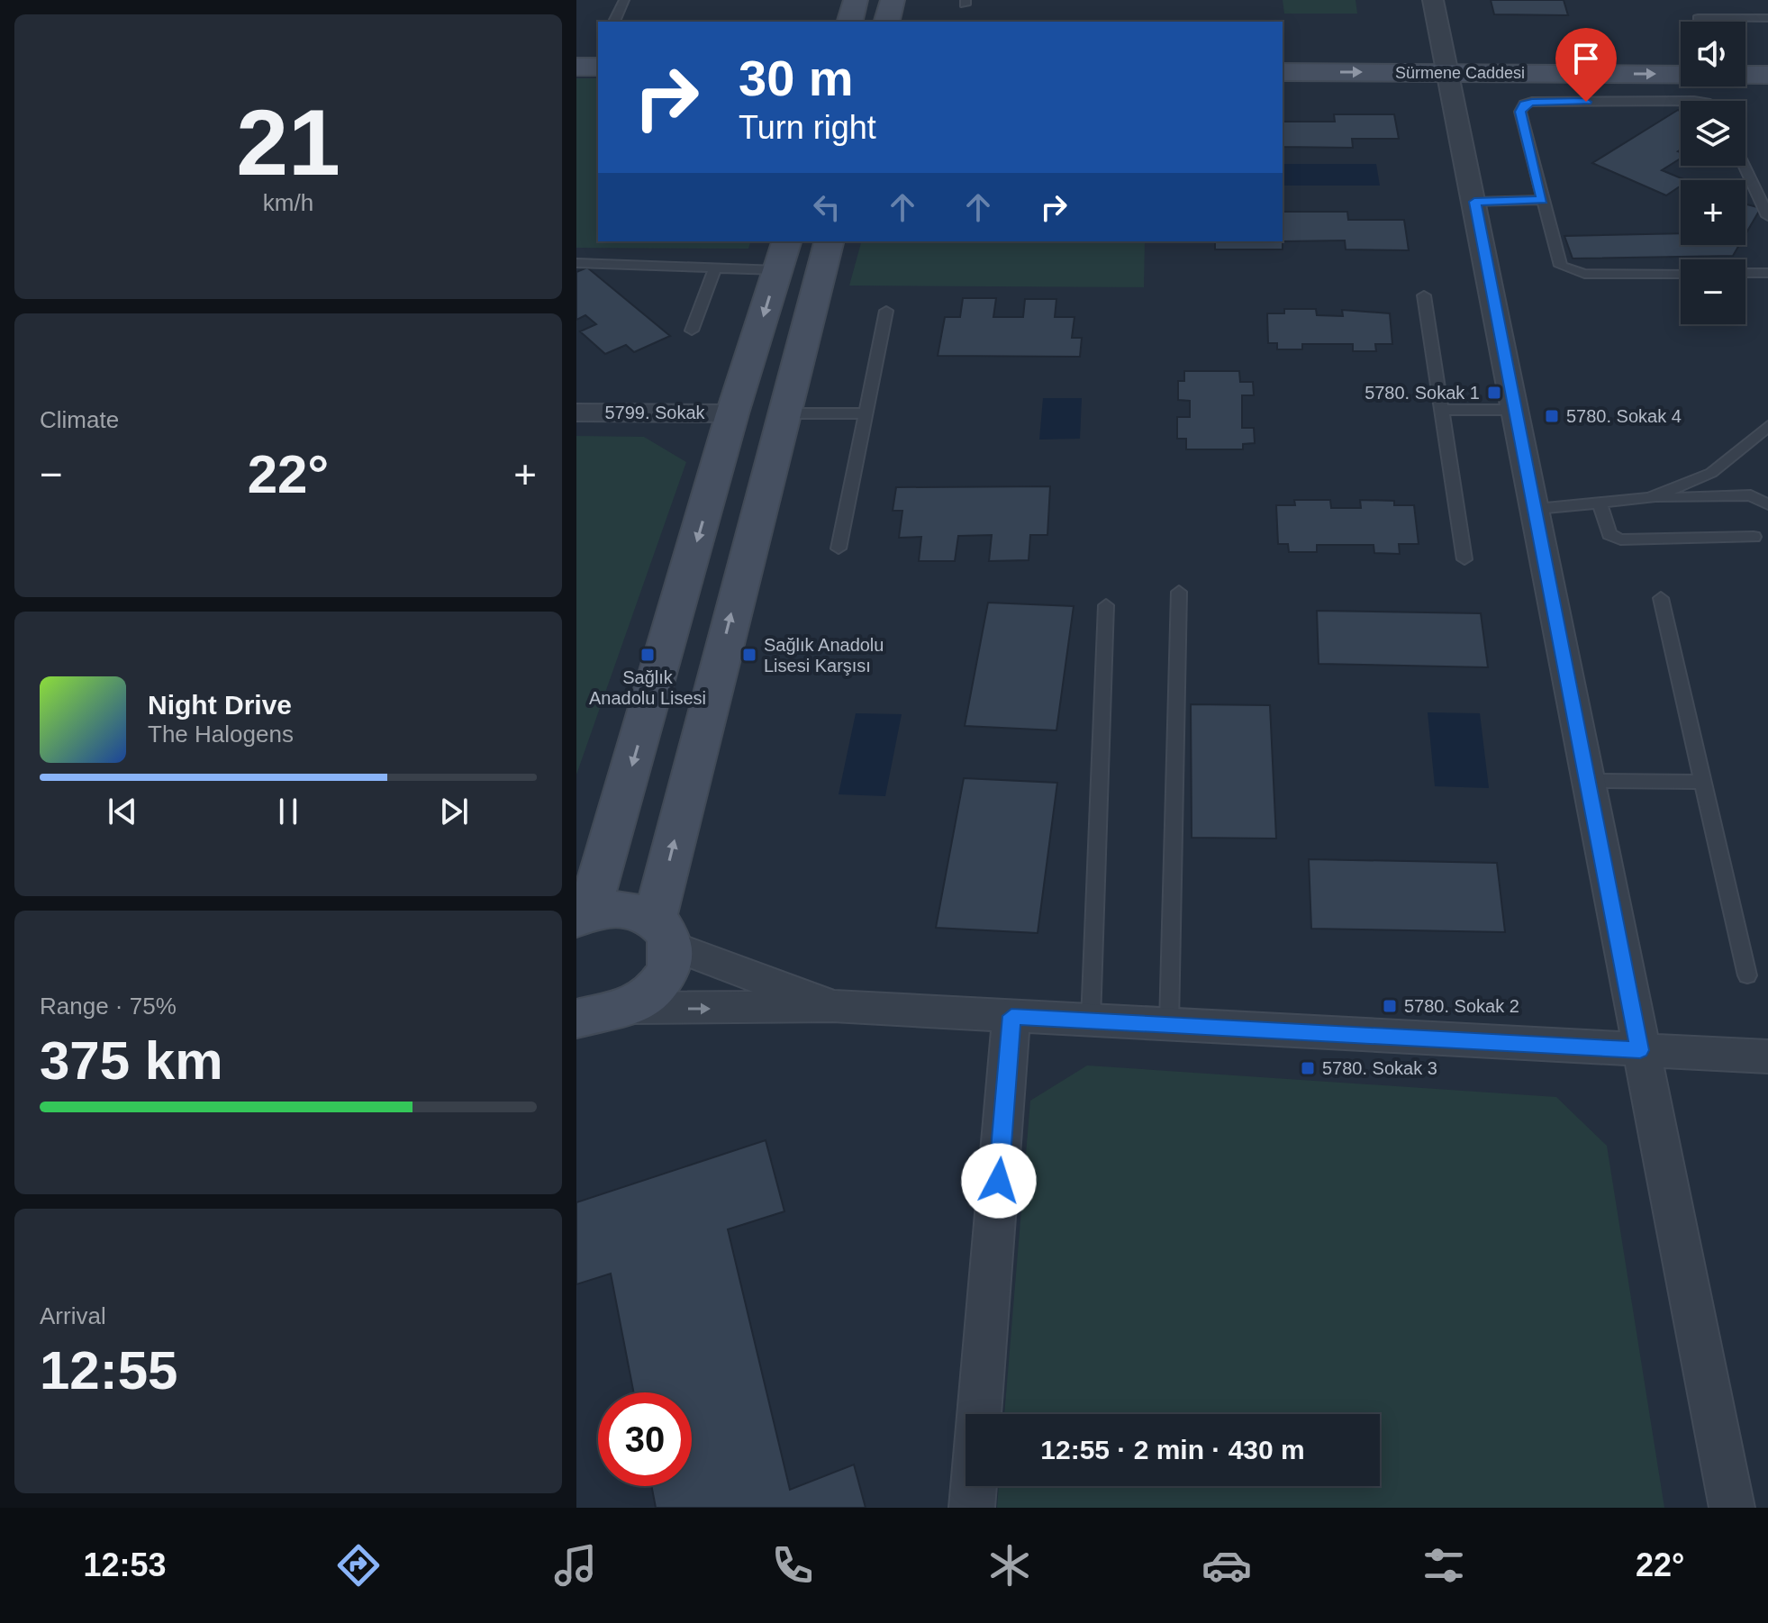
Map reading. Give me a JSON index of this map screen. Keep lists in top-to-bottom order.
{
  "streets": {
    "street": ["Sürmene Caddesi", "5799. Sokak"]
  },
  "one_way": ["Sürmene Caddesi"],
  "places": {
    "transit": [
      "5780. Sokak 1",
      "5780. Sokak 4",
      "Sağlık Anadolu Lisesi",
      "Sağlık Anadolu Lisesi Karşısı",
      "5780. Sokak 2",
      "5780. Sokak 3"
    ]
  },
  "page": {
    "tile": [
      ["21", "km/h"],
      "Climate",
      ["Range · 75%", "375 km"],
      ["Arrival", "12:55"]
    ],
    "map_buttons": ["+", "−"],
    "turn": ["30 m", "Turn right"],
    "heat": ["−", "22°", "+"],
    "song": ["Night Drive", "The Halogens"],
    "limit": "30",
    "trip": "12:55 · 2 min · 430 m",
    "tabs": ["12:53", "22°"]
  }
}
